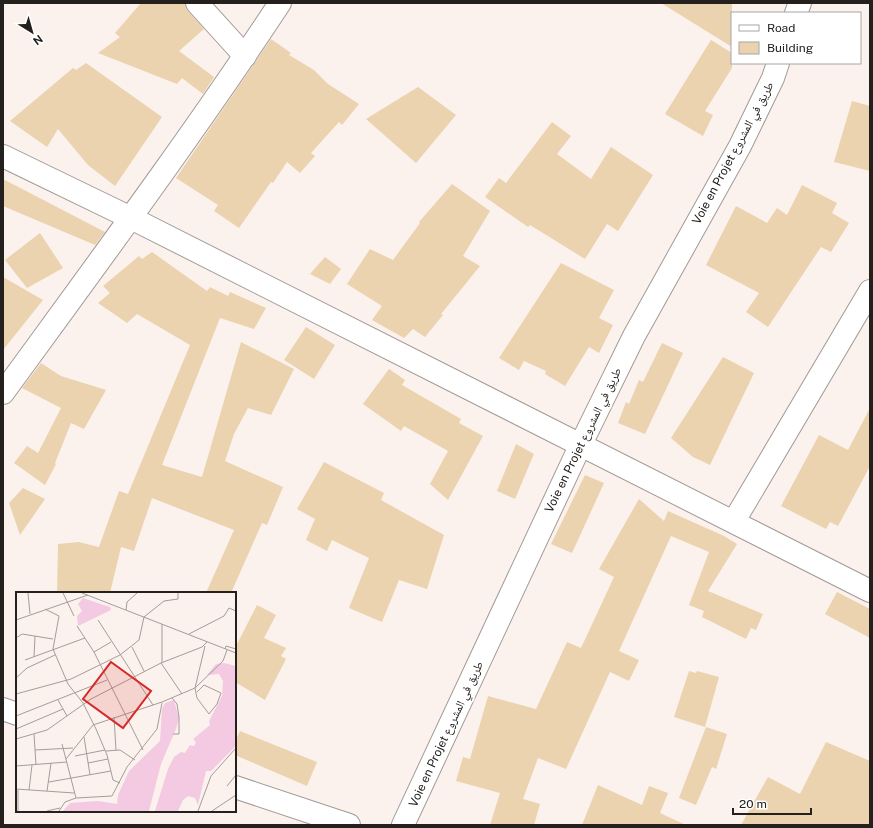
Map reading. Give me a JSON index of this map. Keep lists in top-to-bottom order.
{
  "streets": {
    "street": ["Voie en Projet طريق في المشروع"]
  },
  "legend": ["Road", "Building"],
  "scale_bar": "20 m",
  "north": "bottom right"
}
